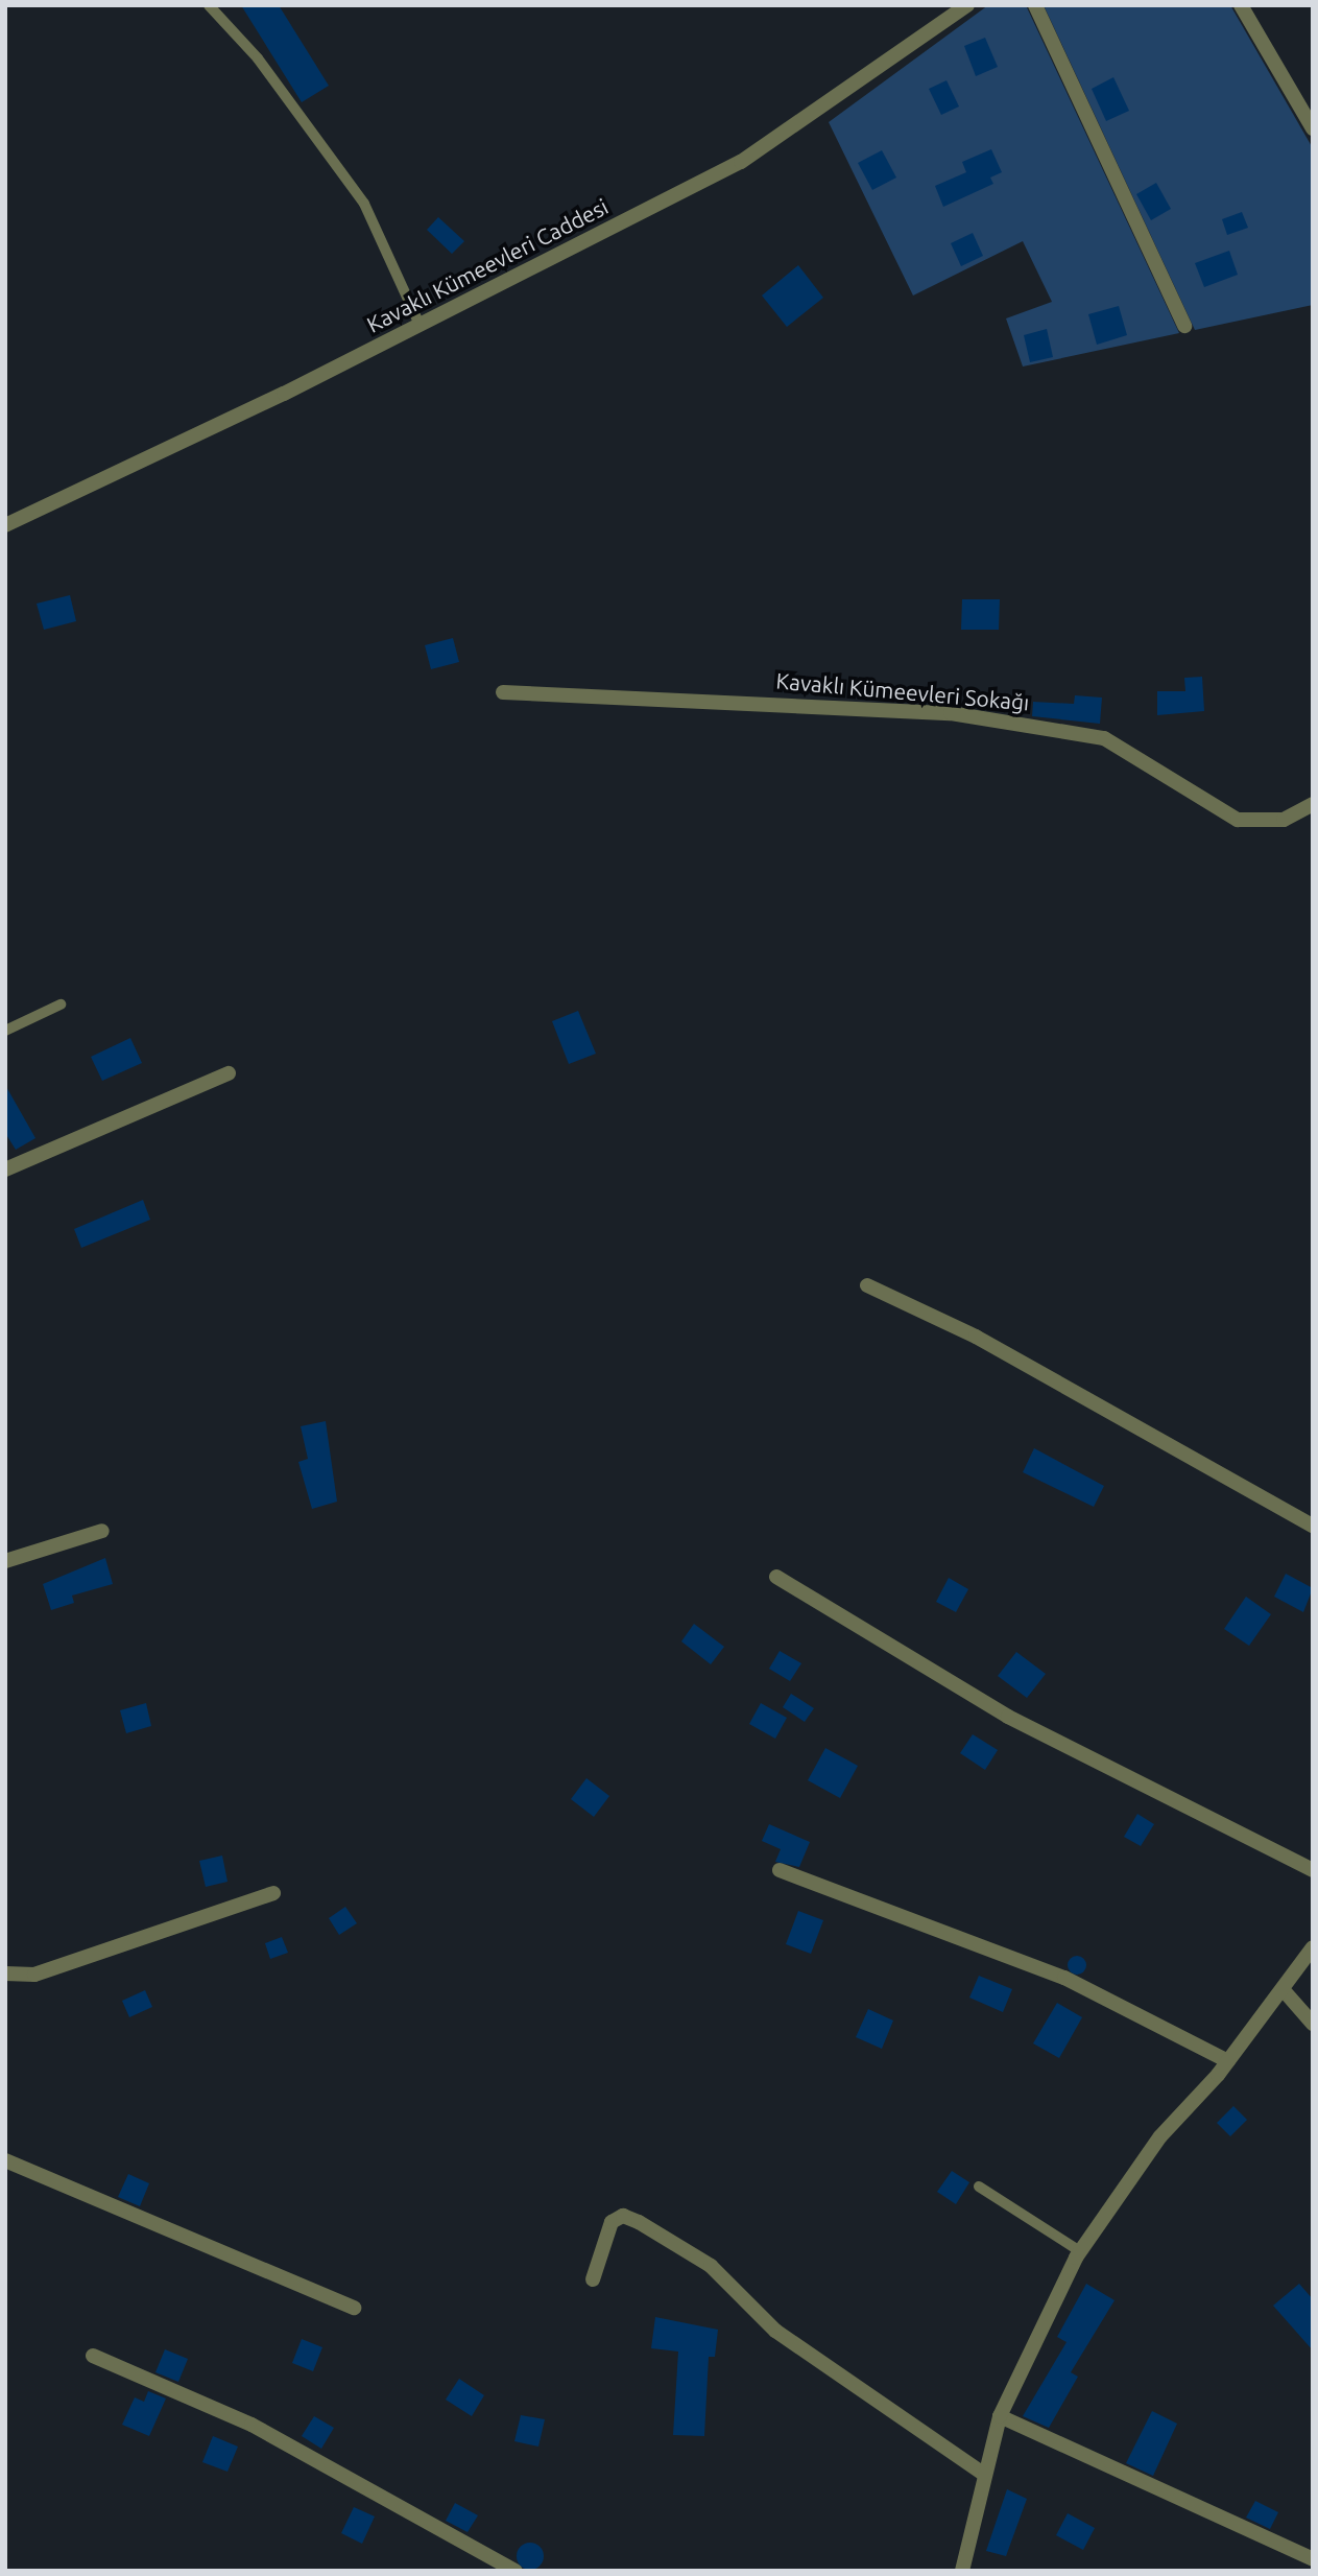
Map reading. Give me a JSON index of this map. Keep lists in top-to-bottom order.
{
  "streets": {
    "street": ["Kavaklı Kümeevleri Caddesi", "Kavaklı Kümeevleri Sokağı"]
  }
}
